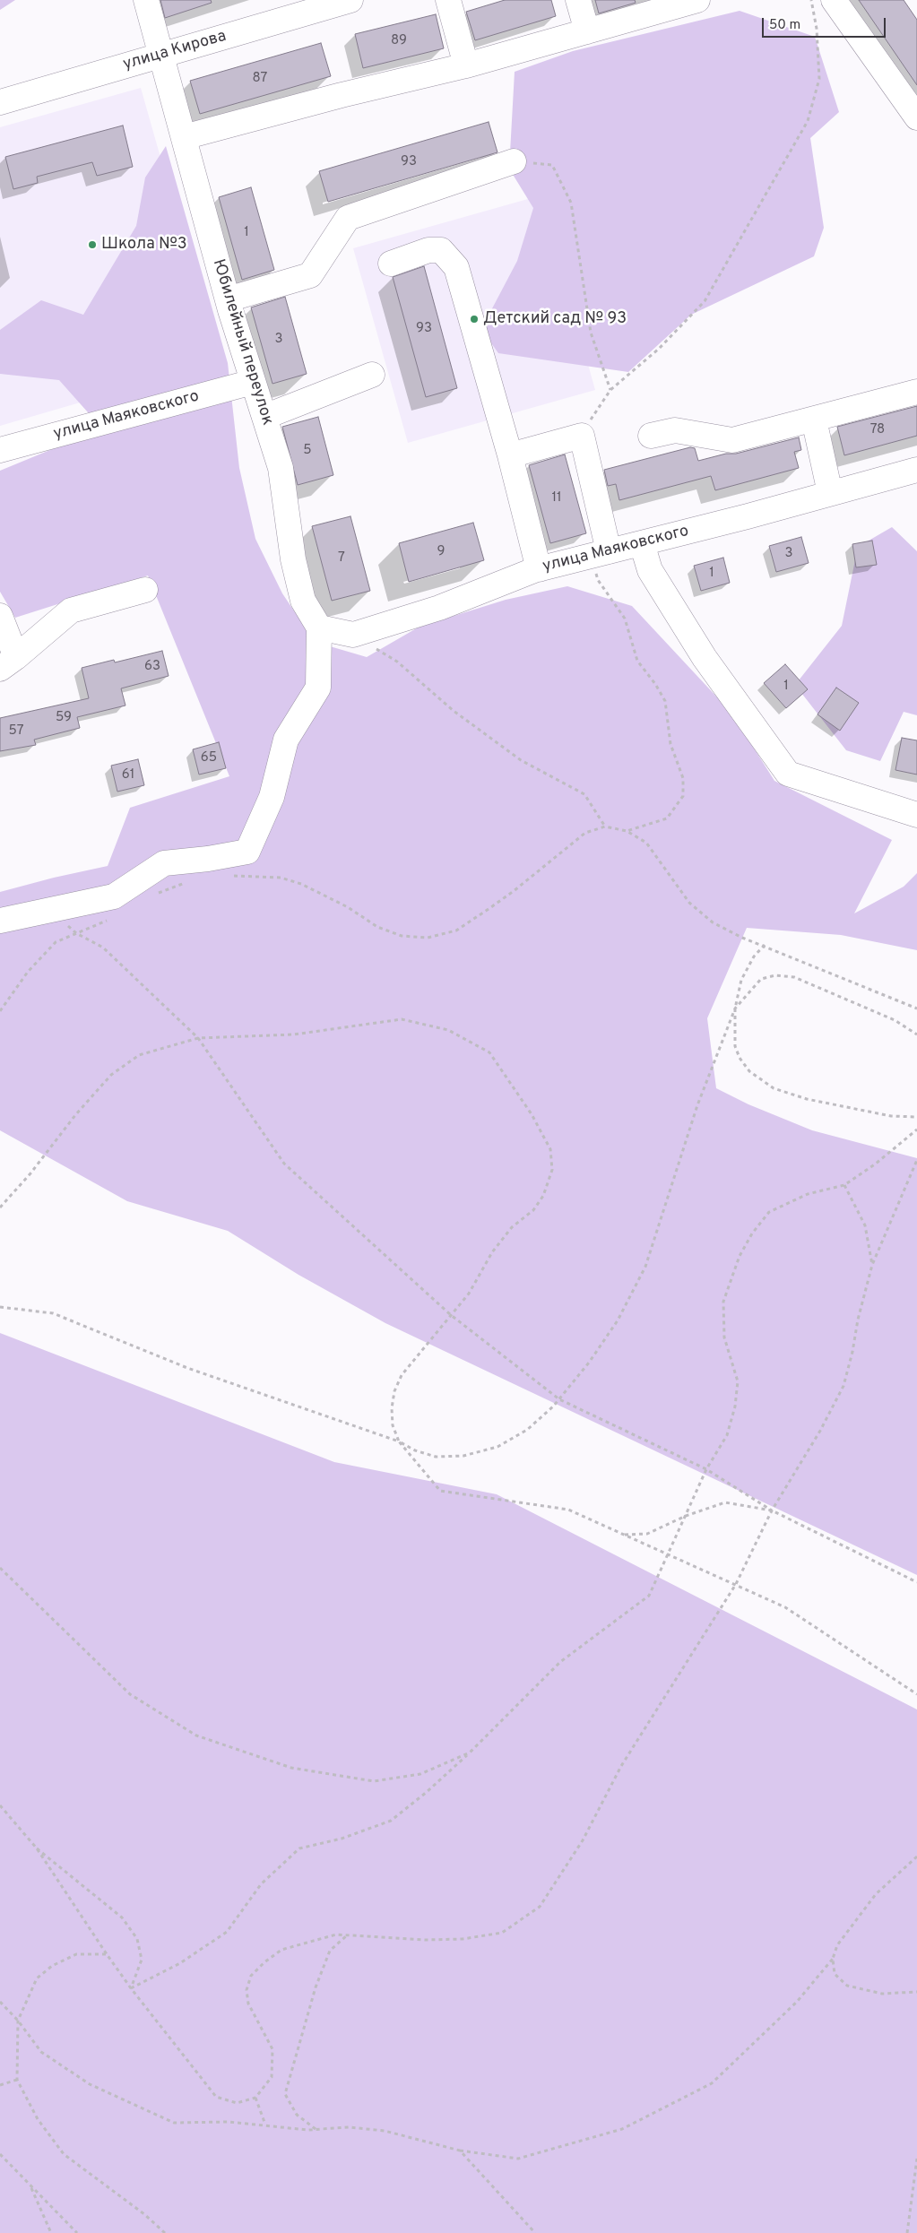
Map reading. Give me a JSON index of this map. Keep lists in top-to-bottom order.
{
  "streets": {
    "street": ["улица Кирова", "Юбилейный переулок", "улица Маяковского"]
  },
  "crossings": [
    ["улица Кирова", "Юбилейный переулок"],
    ["Юбилейный переулок", "улица Маяковского"]
  ],
  "places": ["Школа №3", "Детский сад № 93"],
  "house_numbers": [
    "89",
    "87",
    "93",
    "1",
    "93",
    "3",
    "78",
    "5",
    "11",
    "9",
    "3",
    "7",
    "1",
    "63",
    "1",
    "59",
    "57",
    "65",
    "61"
  ],
  "scale_bar": "50 m"
}
